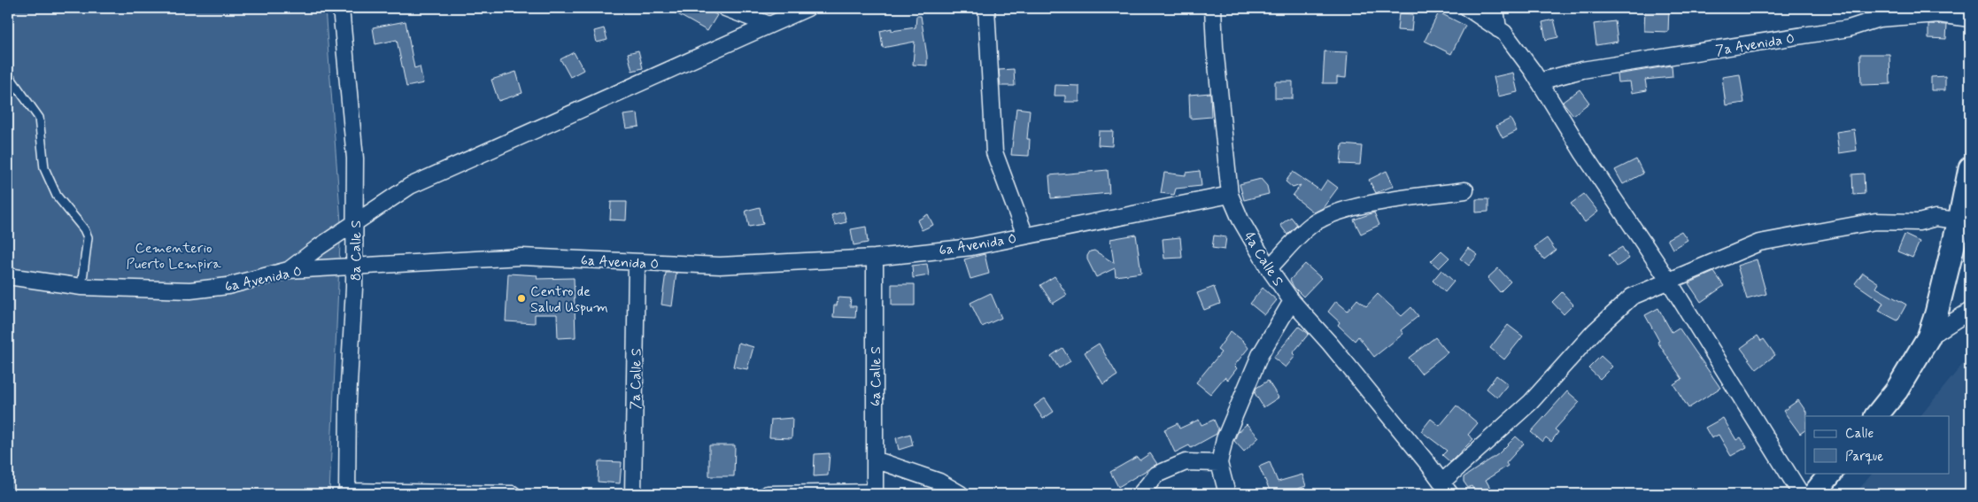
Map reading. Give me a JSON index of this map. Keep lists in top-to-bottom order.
{
  "streets": {
    "street": [
      "7a Avenida O",
      "6a Avenida O",
      "8a Calle S",
      "4a Calle S",
      "6a Calle S",
      "7a Calle S"
    ]
  },
  "crossings": [
    ["6a Avenida O", "8a Calle S"],
    ["6a Avenida O", "4a Calle S"],
    ["6a Avenida O", "6a Calle S"],
    ["6a Avenida O", "7a Calle S"]
  ],
  "parks": ["Cementerio Puerto Lempira"],
  "places": ["Centro de Salud Uspum"],
  "legend": ["Calle", "Parque"]
}
